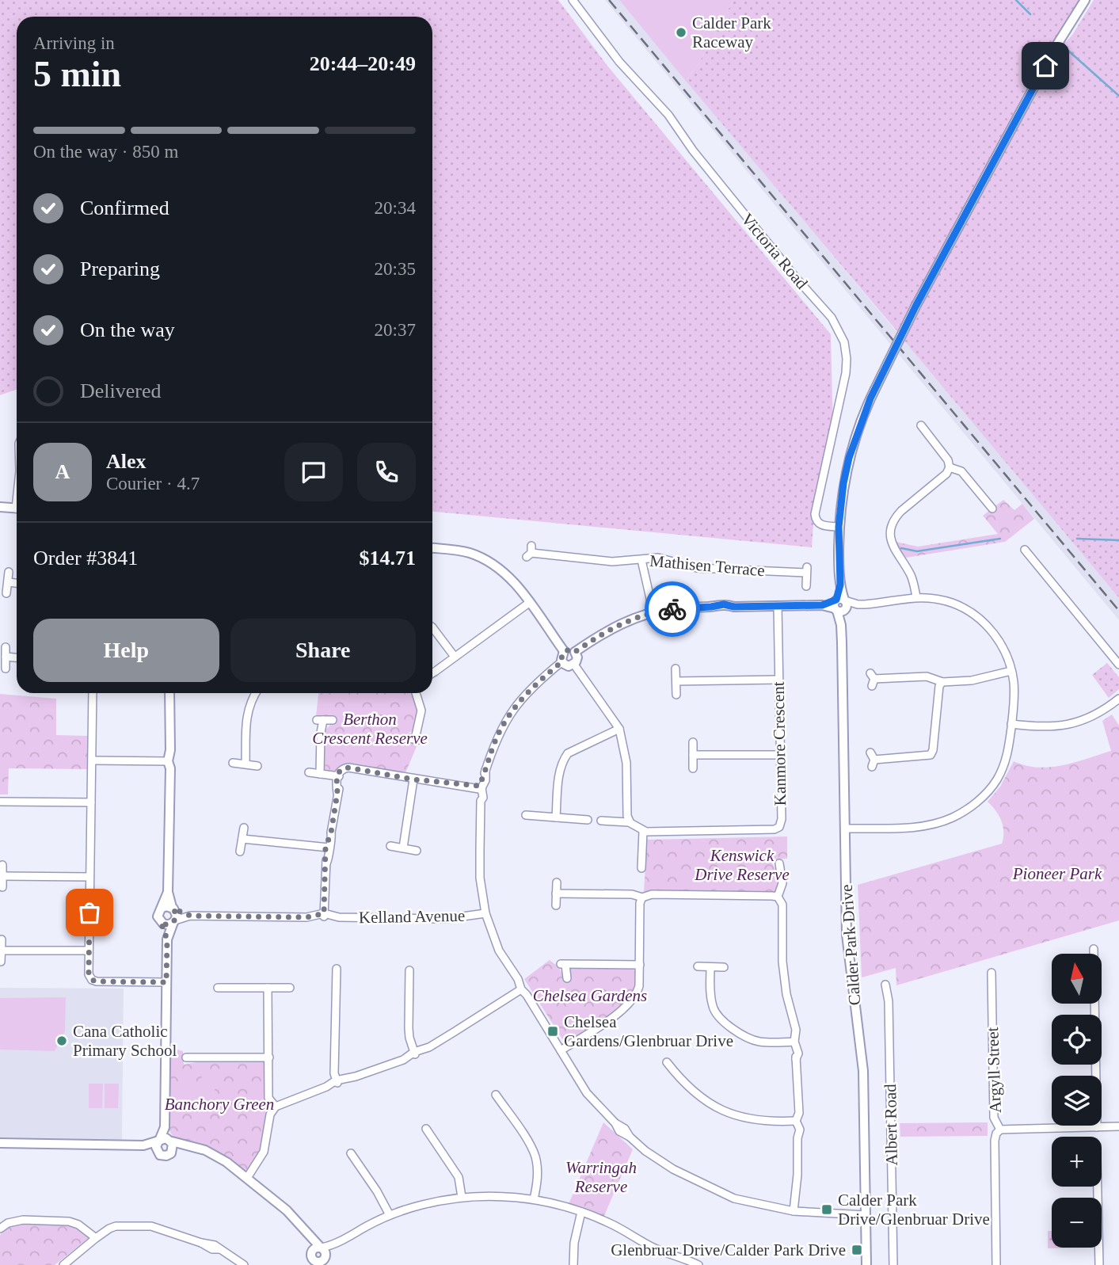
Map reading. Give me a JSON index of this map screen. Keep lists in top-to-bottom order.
{
  "streets": {
    "street": [
      "Victoria Road",
      "Mathisen Terrace",
      "Kanmore Crescent",
      "Kelland Avenue",
      "Calder Park Drive",
      "Argyll Street",
      "Albert Road"
    ]
  },
  "crossings": [
    ["Victoria Road", "Calder Park Drive"]
  ],
  "parks": [
    "Berthon Crescent Reserve",
    "Kenswick Drive Reserve",
    "Pioneer Park",
    "Chelsea Gardens",
    "Banchory Green",
    "Warringah Reserve"
  ],
  "places": {
    "other": ["Calder Park Raceway", "Cana Catholic Primary School"],
    "transit": ["Chelsea Gardens/Glenbruar Drive", "Calder Park Drive/Glenbruar Drive", "Glenbruar Drive/Calder Park Drive"]
  },
  "north": "top",
  "page": {
    "heading": ["5 min", "Arriving in", "20:44–20:49"],
    "panel": [
      "Alex",
      "Courier · 4.7",
      "Order #3841",
      "$14.71"
    ],
    "bar": "On the way · 850 m",
    "list": [
      ["Confirmed", "20:34"],
      ["Preparing", "20:35"],
      ["On the way", "20:37"],
      "Delivered"
    ],
    "round": "A",
    "buttons": ["Help", "Share"],
    "map_buttons": ["+", "−"]
  }
}
